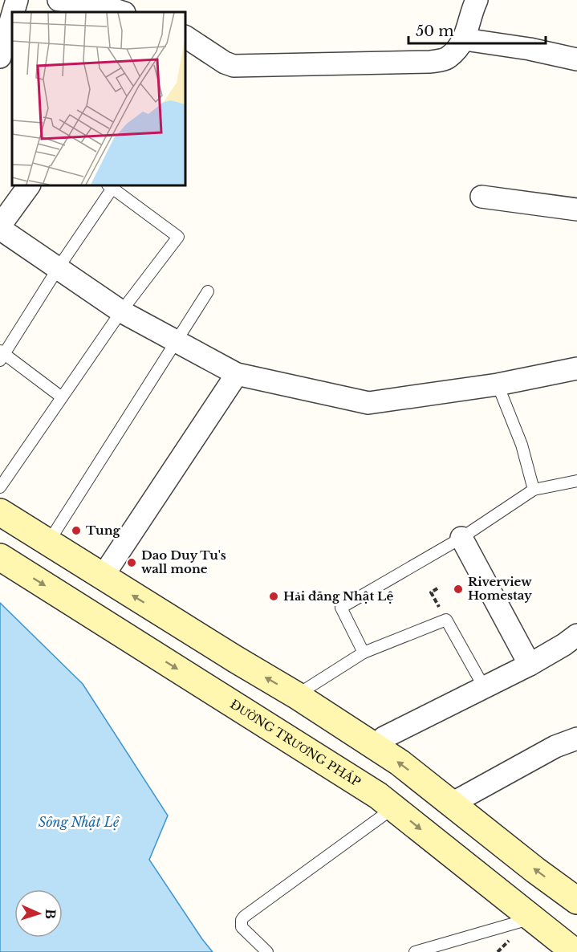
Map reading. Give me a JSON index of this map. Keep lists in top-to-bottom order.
{
  "streets": {
    "main road": ["ĐƯỜNG TRƯƠNG PHÁP"]
  },
  "water": ["Sông Nhật Lệ"],
  "places": [
    "Tung",
    "Dao Duy Tu's wall mone",
    "Riverview Homestay",
    "Hải đăng Nhật Lệ"
  ],
  "scale_bar": "50 m",
  "north": "right"
}
